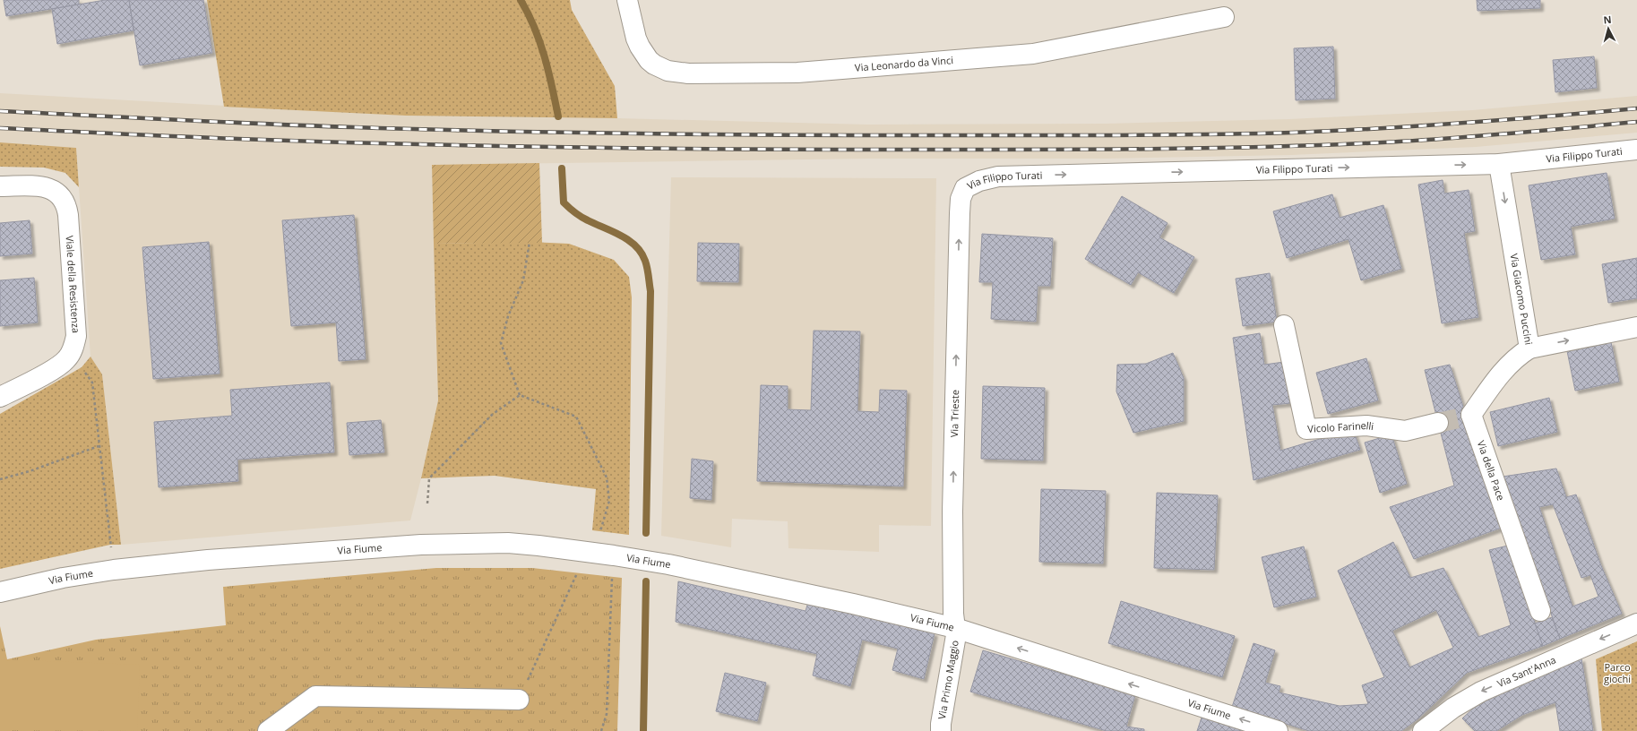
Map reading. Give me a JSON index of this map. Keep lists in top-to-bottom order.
{
  "streets": {
    "street": [
      "Via Leonardo da Vinci",
      "Via Filippo Turati",
      "Viale della Resistenza",
      "Via Giacomo Puccini",
      "Via Trieste",
      "Vicolo Farinelli",
      "Via della Pace",
      "Via Fiume",
      "Via Sant'Anna",
      "Via Primo Maggio"
    ]
  },
  "crossings": [
    ["Via Filippo Turati", "Via Giacomo Puccini"],
    ["Via Filippo Turati", "Via Trieste"],
    ["Via Giacomo Puccini", "Via della Pace"],
    ["Via Trieste", "Via Fiume"],
    ["Via Trieste", "Via Primo Maggio"],
    ["Via Fiume", "Via Primo Maggio"]
  ],
  "one_way": ["Via Filippo Turati", "Via Trieste", "Via Sant'Anna"],
  "parks": ["Parco giochi"],
  "north": "top"
}
